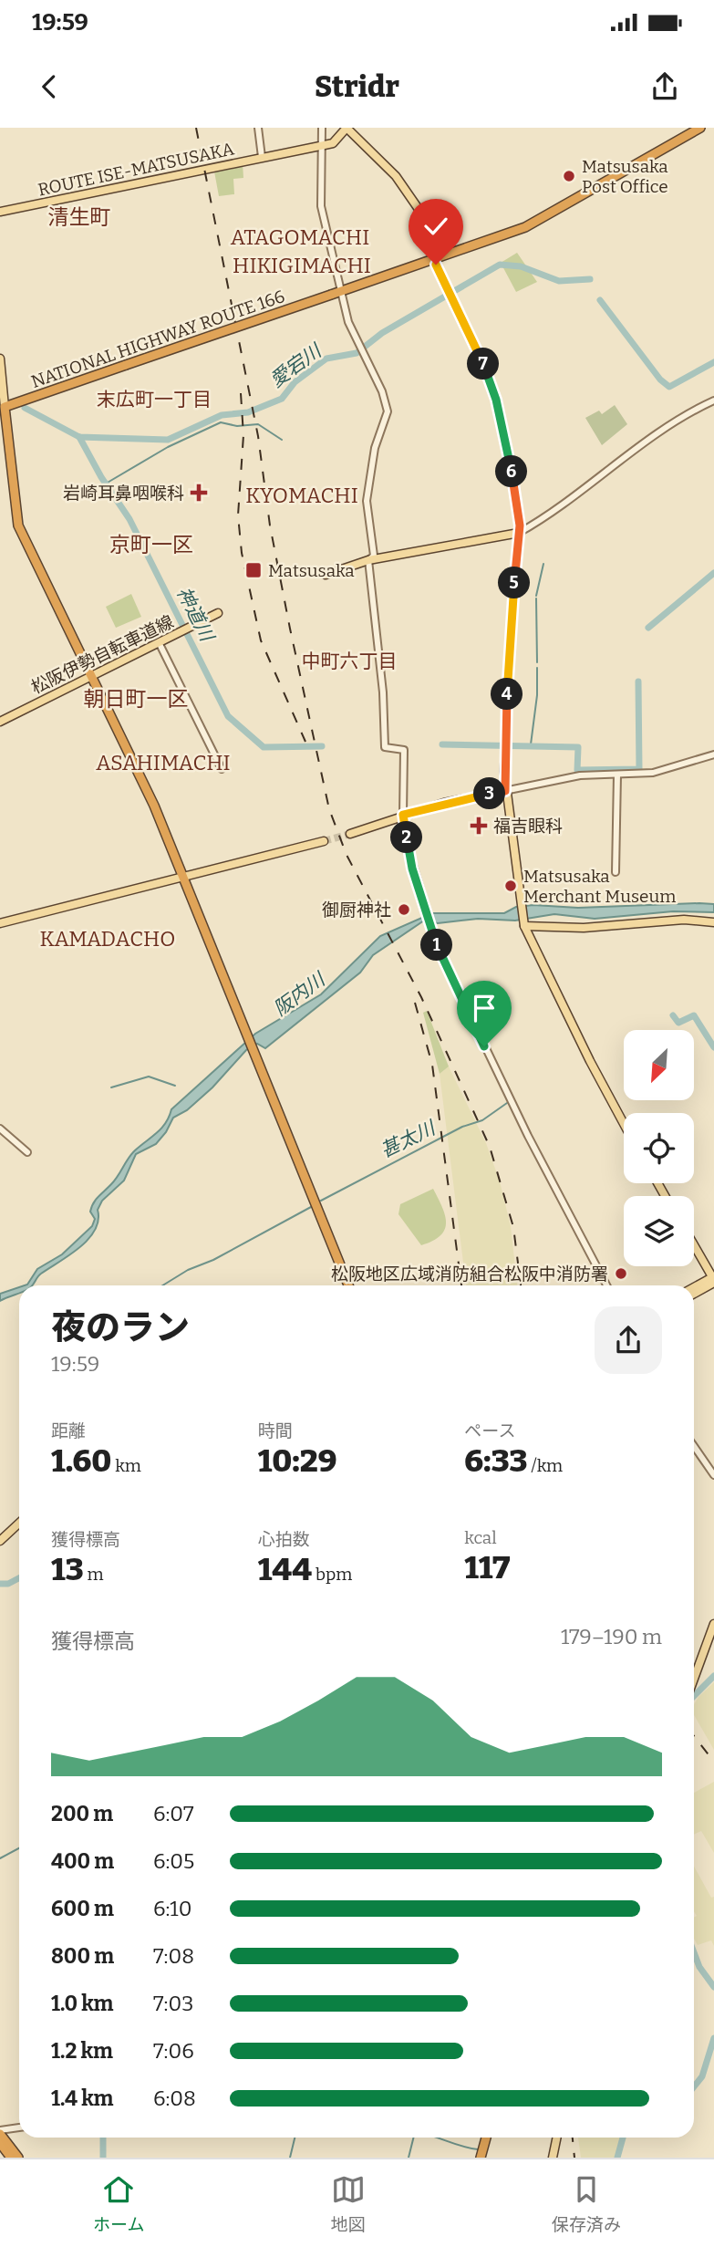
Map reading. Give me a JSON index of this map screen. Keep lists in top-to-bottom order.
{
  "streets": {
    "highway": ["NATIONAL HIGHWAY ROUTE 166"],
    "main road": ["ROUTE ISE-MATSUSAKA", "松阪伊勢自転車道線"]
  },
  "crossings": [
    ["ROUTE ISE-MATSUSAKA", "NATIONAL HIGHWAY ROUTE 166"]
  ],
  "districts": [
    "清生町",
    "ATAGOMACHI",
    "HIKIGIMACHI",
    "末広町一丁目",
    "KYOMACHI",
    "京町一区",
    "中町六丁目",
    "朝日町一区",
    "ASAHIMACHI",
    "KAMADACHO"
  ],
  "water": [
    "愛宕川",
    "神道川",
    "阪内川",
    "甚太川"
  ],
  "places": {
    "other": [
      "Matsusaka Post Office",
      "Matsusaka Merchant Museum",
      "御厨神社",
      "松阪地区広域消防組合松阪中消防署"
    ],
    "health": ["岩崎耳鼻咽喉科", "福吉眼科"],
    "transit": ["Matsusaka"]
  },
  "north": "bottom left",
  "page": {
    "status": "19:59",
    "header": "Stridr",
    "pins": [
      "7",
      "6",
      "5",
      "4",
      "3",
      "2",
      "1"
    ],
    "heading": ["夜のラン", "19:59"],
    "stats": [
      ["距離", "1.60 km"],
      ["時間", "10:29"],
      ["ペース", "6:33 /km"],
      ["獲得標高", "13 m"],
      ["心拍数", "144 bpm"],
      ["kcal", "117"]
    ],
    "chart": ["獲得標高", "179–190 m"],
    "list": [
      {
        "name": "200 m",
        "note": "6:07"
      },
      {
        "name": "400 m",
        "note": "6:05"
      },
      {
        "name": "600 m",
        "note": "6:10"
      },
      {
        "name": "800 m",
        "note": "7:08"
      },
      {
        "name": "1.0 km",
        "note": "7:03"
      },
      {
        "name": "1.2 km",
        "note": "7:06"
      },
      {
        "name": "1.4 km",
        "note": "6:08"
      }
    ],
    "tabs": ["ホーム", "地図", "保存済み"]
  }
}
